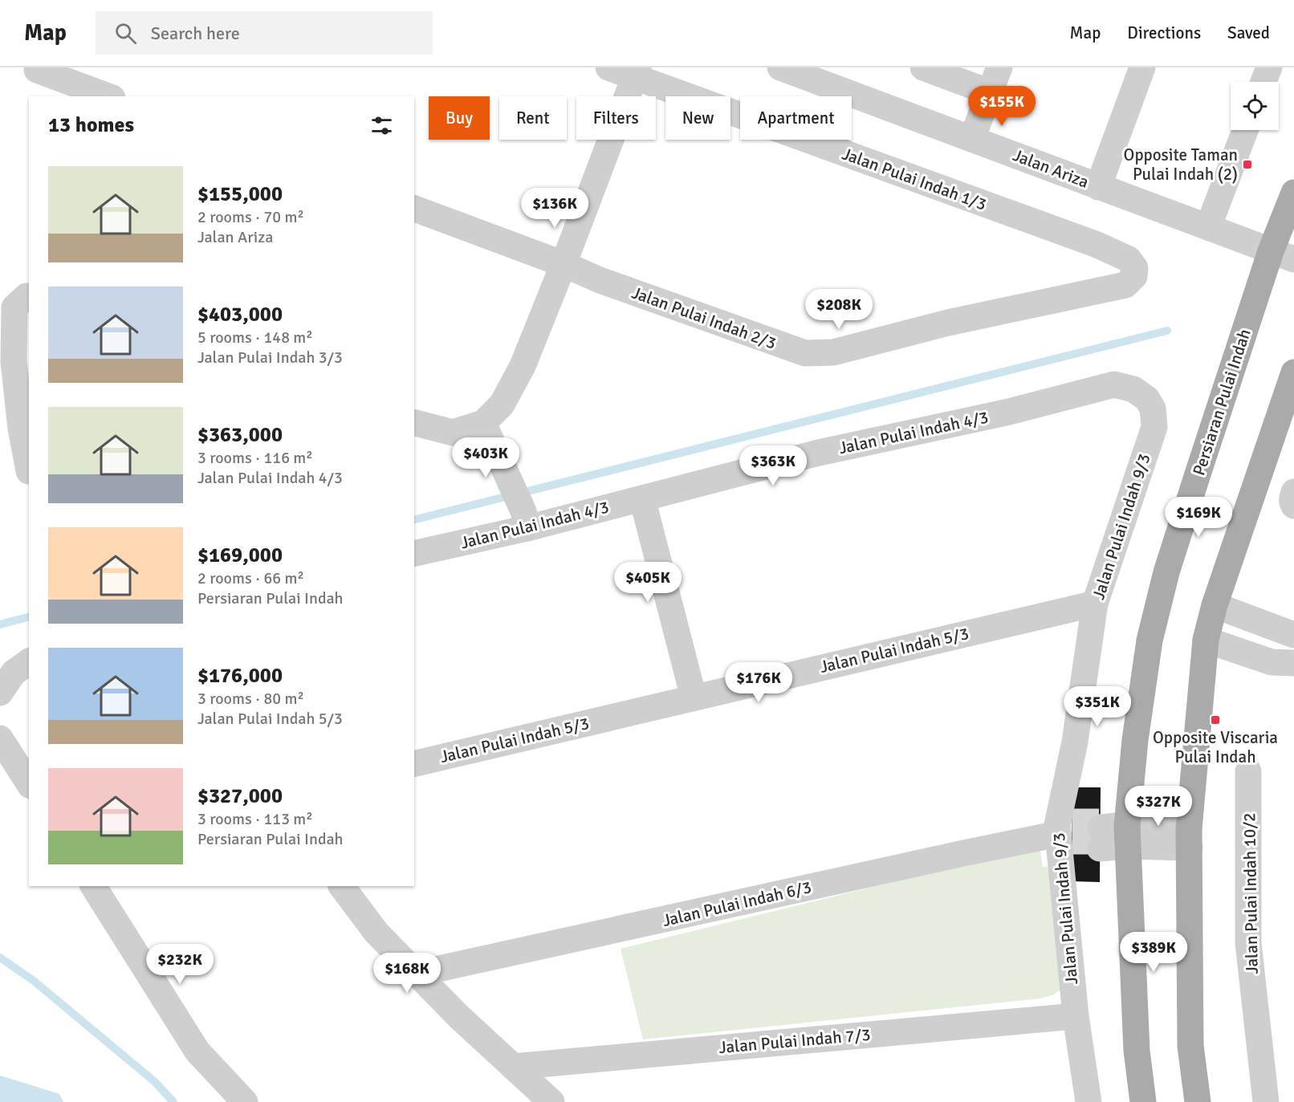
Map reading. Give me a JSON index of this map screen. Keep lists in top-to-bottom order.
{
  "streets": {
    "main road": ["Persiaran Pulai Indah"],
    "street": [
      "Jalan Ariza",
      "Jalan Pulai Indah 1/3",
      "Jalan Pulai Indah 2/3",
      "Jalan Pulai Indah 4/3",
      "Jalan Pulai Indah 9/3",
      "Jalan Pulai Indah 5/3",
      "Jalan Pulai Indah 10/2",
      "Jalan Pulai Indah 6/3",
      "Jalan Pulai Indah 7/3"
    ]
  },
  "crossings": [
    ["Jalan Ariza", "Persiaran Pulai Indah"],
    ["Jalan Pulai Indah 1/3", "Jalan Pulai Indah 2/3"],
    ["Jalan Pulai Indah 4/3", "Jalan Pulai Indah 9/3"],
    ["Jalan Pulai Indah 9/3", "Jalan Pulai Indah 5/3"],
    ["Jalan Pulai Indah 9/3", "Jalan Pulai Indah 6/3"],
    ["Jalan Pulai Indah 9/3", "Jalan Pulai Indah 7/3"]
  ],
  "places": {
    "transit": ["Opposite Taman Pulai Indah (2)", "Opposite Viscaria Pulai Indah"]
  },
  "page": {
    "header": "Map",
    "search": "Search here",
    "nav": ["Map", "Directions", "Saved"],
    "price": [
      "$155K",
      "$136K",
      "$208K",
      "$403K",
      "$363K",
      "$169K",
      "$405K",
      "$176K",
      "$351K",
      "$327K",
      "$389K",
      "$232K",
      "$168K"
    ],
    "chip": [
      "Buy",
      "Rent",
      "Filters",
      "New",
      "Apartment"
    ],
    "heading": "13 homes",
    "list": [
      {
        "name": "$155,000",
        "note": "2 rooms · 70 m² · Jalan Ariza"
      },
      {
        "name": "$403,000",
        "note": "5 rooms · 148 m² · Jalan Pulai Indah 3/3"
      },
      {
        "name": "$363,000",
        "note": "3 rooms · 116 m² · Jalan Pulai Indah 4/3"
      },
      {
        "name": "$169,000",
        "note": "2 rooms · 66 m² · Persiaran Pulai Indah"
      },
      {
        "name": "$176,000",
        "note": "3 rooms · 80 m² · Jalan Pulai Indah 5/3"
      },
      {
        "name": "$327,000",
        "note": "3 rooms · 113 m² · Persiaran Pulai Indah"
      }
    ]
  }
}
